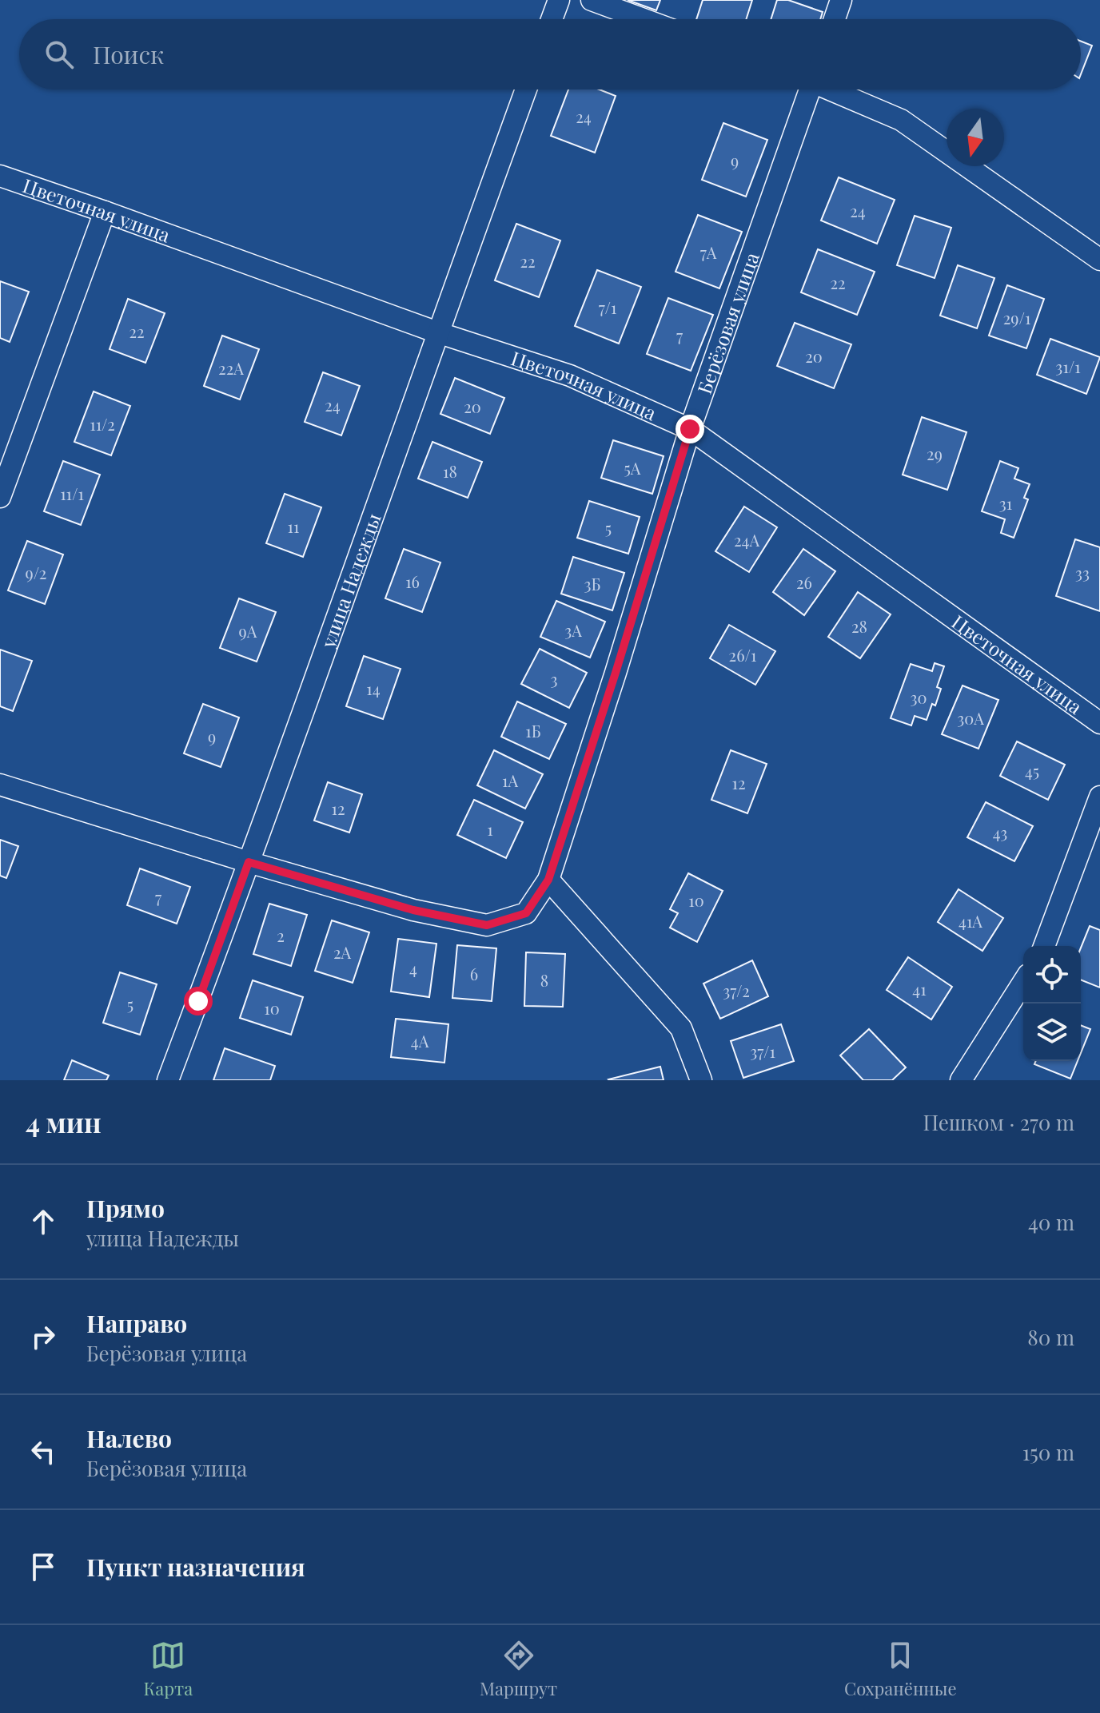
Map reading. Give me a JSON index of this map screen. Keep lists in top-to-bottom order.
{
  "streets": {
    "street": ["Цветочная улица", "Берёзовая улица", "улица Надежды"]
  },
  "crossings": [
    ["Цветочная улица", "Берёзовая улица"],
    ["Цветочная улица", "улица Надежды"],
    ["Берёзовая улица", "улица Надежды"]
  ],
  "house_numbers": [
    "24",
    "9",
    "24",
    "7А",
    "22",
    "22",
    "7/1",
    "29/1",
    "22",
    "7",
    "20",
    "31/1",
    "22А",
    "24",
    "20",
    "11/2",
    "29",
    "5А",
    "18",
    "11/1",
    "31",
    "11",
    "5",
    "24А",
    "9/2",
    "33",
    "16",
    "26",
    "3Б",
    "28",
    "3А",
    "9А",
    "26/1",
    "3",
    "14",
    "30",
    "30А",
    "1Б",
    "9",
    "45",
    "1А",
    "12",
    "12",
    "1",
    "43",
    "7",
    "10",
    "41А",
    "2",
    "2А",
    "4",
    "6",
    "8",
    "41",
    "37/2",
    "5",
    "10",
    "4А",
    "37/1"
  ],
  "north": "bottom",
  "page": {
    "search": "Поиск",
    "heading": ["4 мин", "Пешком · 270 m"],
    "list": [
      ["Прямо", "улица Надежды", "40 m"],
      ["Направо", "Берёзовая улица", "80 m"],
      ["Налево", "Берёзовая улица", "150 m"],
      "Пункт назначения"
    ],
    "nav": ["Карта", "Маршрут", "Сохранённые"]
  }
}
